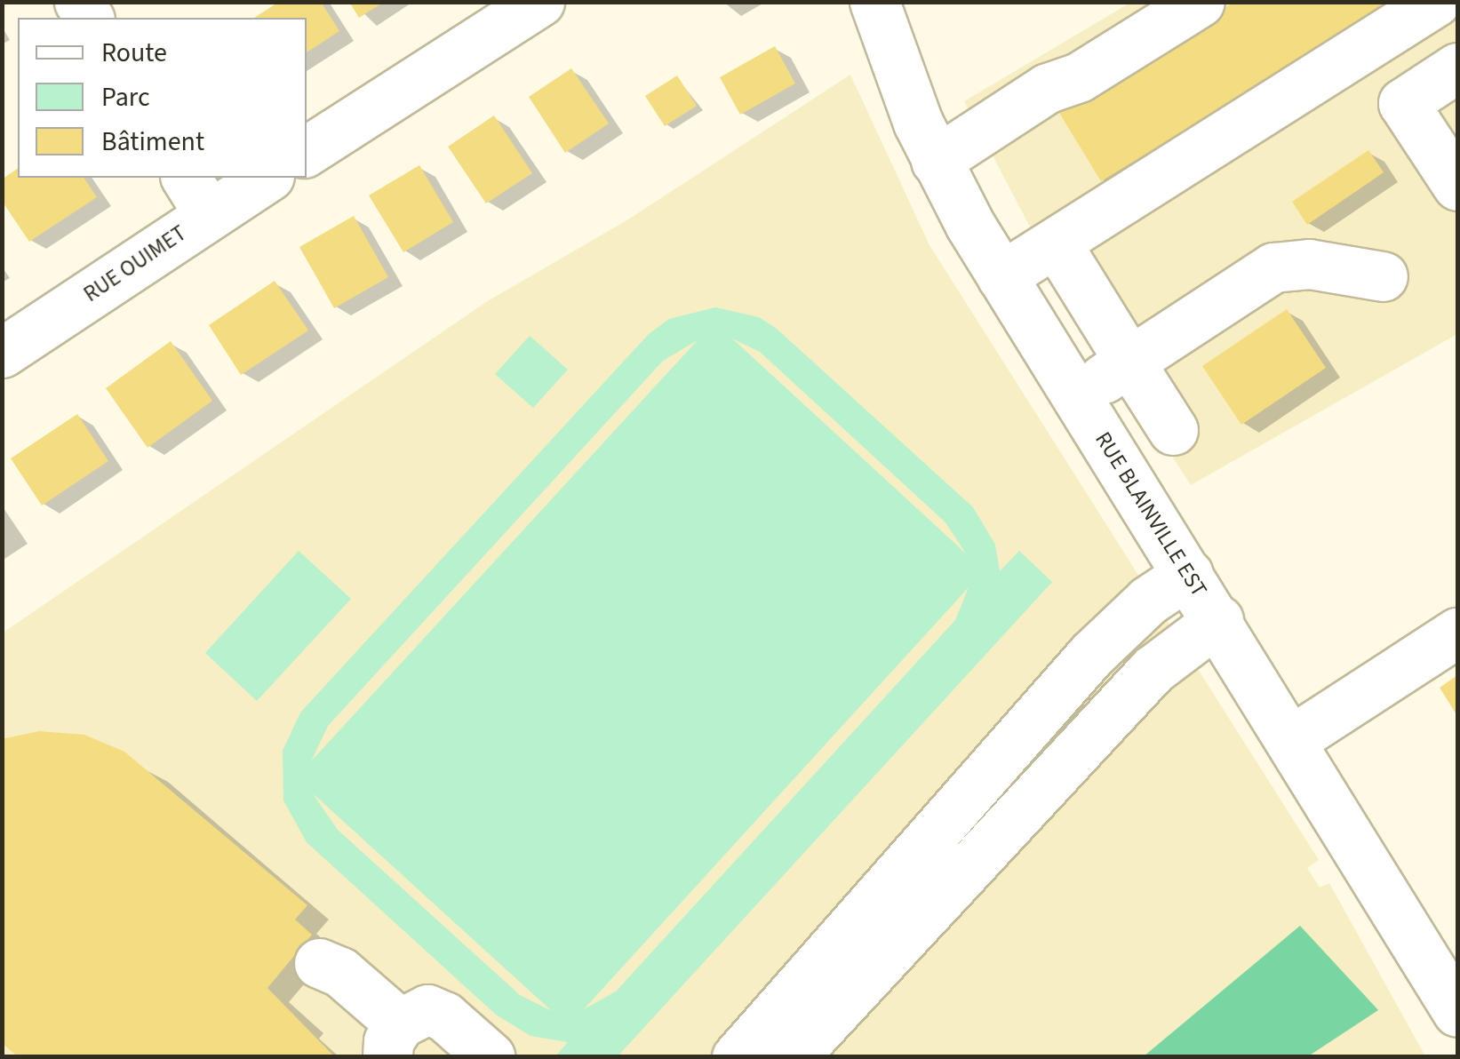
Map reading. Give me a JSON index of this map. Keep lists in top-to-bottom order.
{
  "streets": {
    "street": ["RUE OUIMET", "RUE BLAINVILLE EST"]
  },
  "legend": ["Route", "Parc", "Bâtiment"]
}
